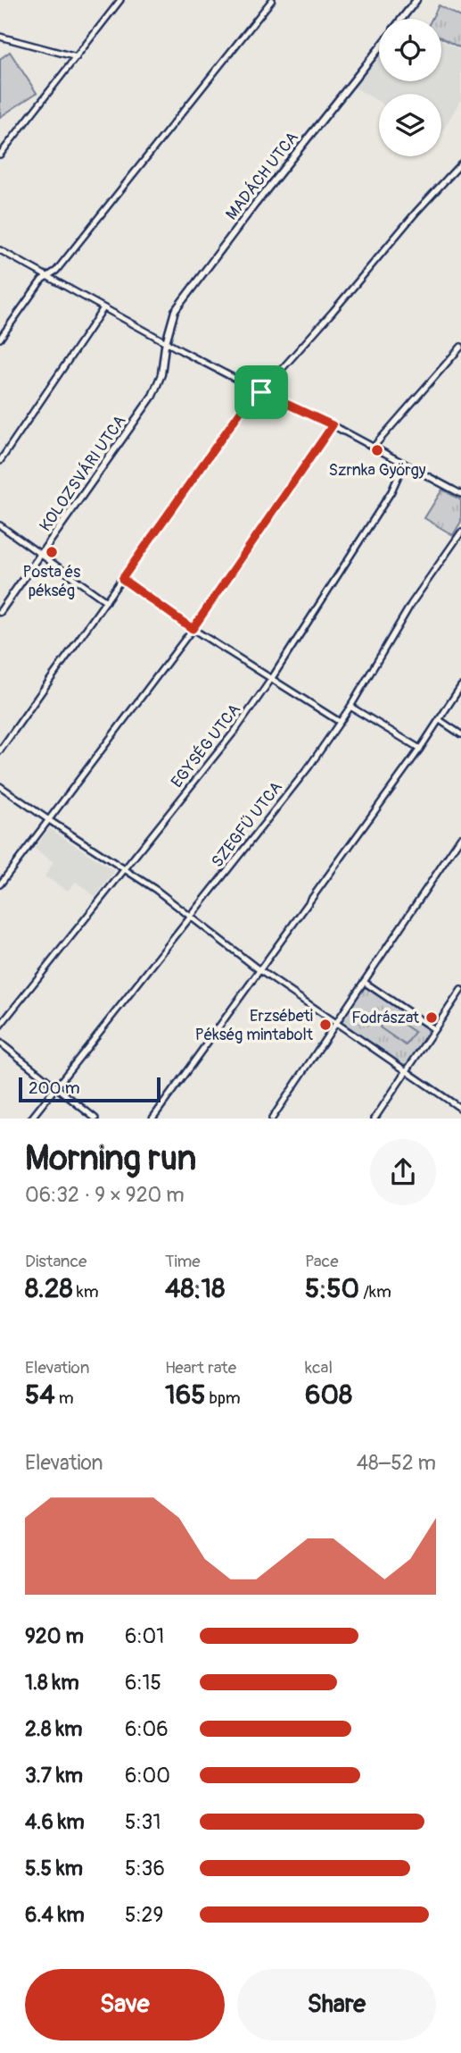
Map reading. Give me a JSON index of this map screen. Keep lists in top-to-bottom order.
{
  "streets": {
    "street": [
      "MADÁCH UTCA",
      "KOLOZSVÁRI UTCA",
      "EGYSÉG UTCA",
      "SZEGFŰ UTCA"
    ]
  },
  "crossings": [
    ["MADÁCH UTCA", "KOLOZSVÁRI UTCA"]
  ],
  "places": [
    "Szrnka György",
    "Posta és pékség",
    "Fodrászat",
    "Erzsébeti Pékség mintabolt"
  ],
  "scale_bar": "200 m",
  "page": {
    "scale": "200 m",
    "heading": ["Morning run", "06:32 · 9 × 920 m"],
    "stats": [
      ["Distance", "8.28 km"],
      ["Time", "48:18"],
      ["Pace", "5:50 /km"],
      ["Elevation", "54 m"],
      ["Heart rate", "165 bpm"],
      ["kcal", "608"]
    ],
    "chart": ["Elevation", "48–52 m"],
    "list": [
      {
        "name": "920 m",
        "note": "6:01"
      },
      {
        "name": "1.8 km",
        "note": "6:15"
      },
      {
        "name": "2.8 km",
        "note": "6:06"
      },
      {
        "name": "3.7 km",
        "note": "6:00"
      },
      {
        "name": "4.6 km",
        "note": "5:31"
      },
      {
        "name": "5.5 km",
        "note": "5:36"
      },
      {
        "name": "6.4 km",
        "note": "5:29"
      }
    ],
    "buttons": ["Save", "Share"]
  }
}
